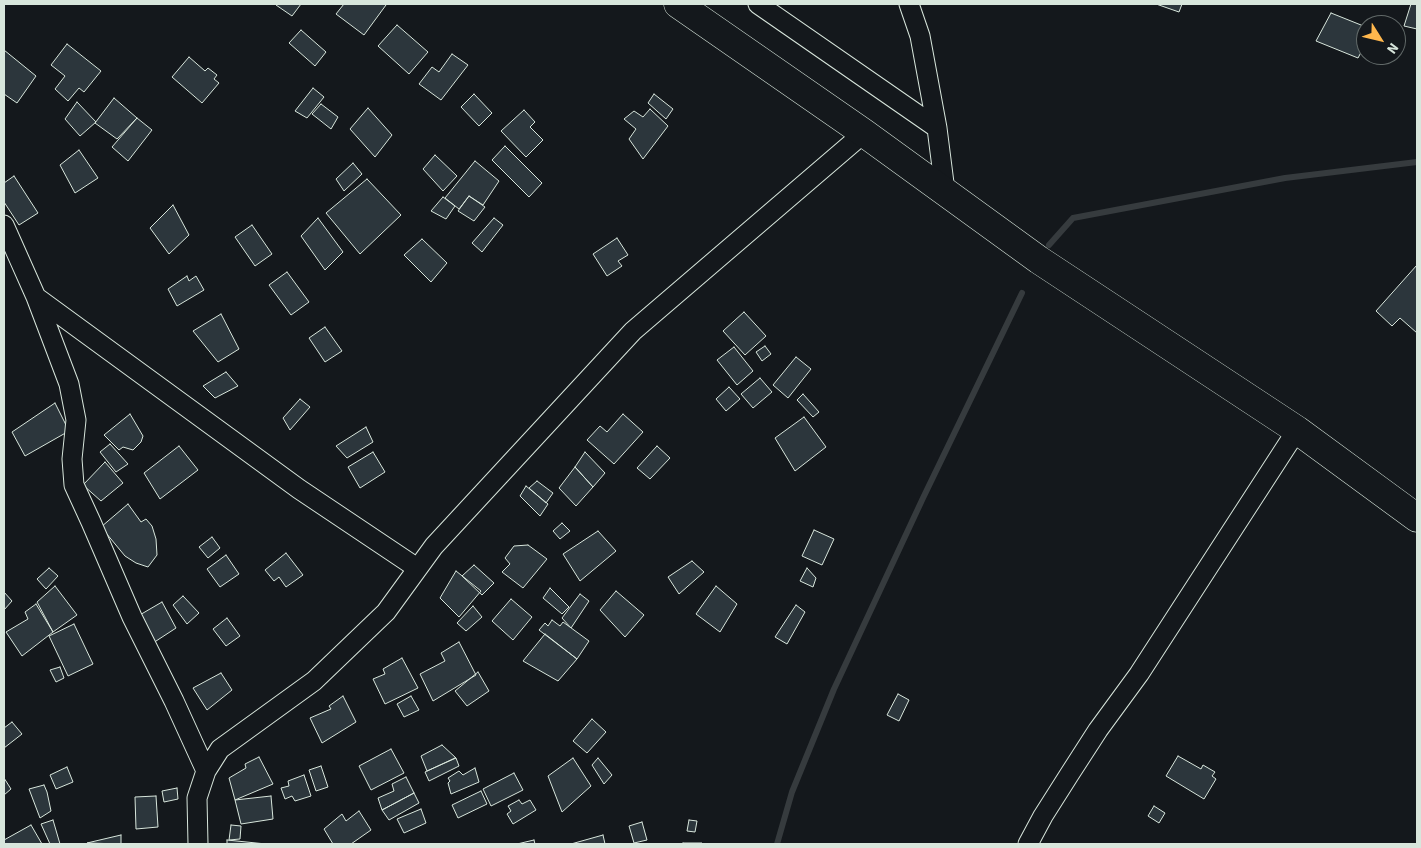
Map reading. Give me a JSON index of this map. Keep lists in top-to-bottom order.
{
  "north": "bottom right"
}
